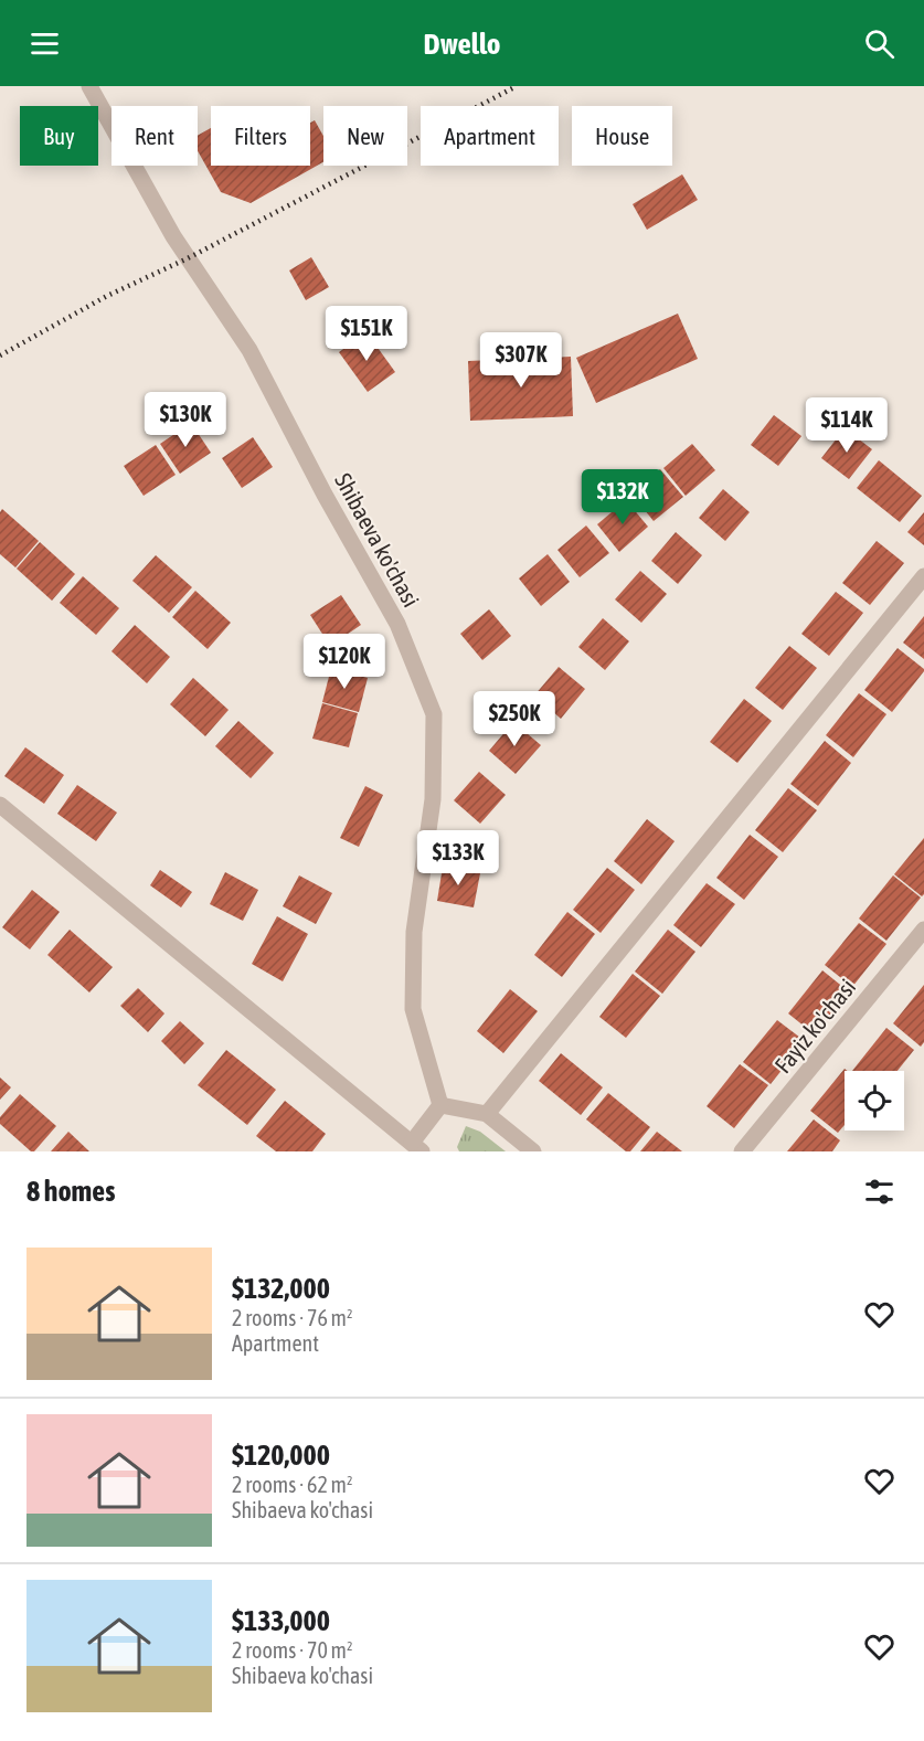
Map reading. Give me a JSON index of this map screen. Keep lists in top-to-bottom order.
{
  "streets": {
    "street": ["Shibaeva ko'chasi", "Fayiz ko'chasi"]
  },
  "page": {
    "header": "Dwello",
    "chip": [
      "Buy",
      "Rent",
      "Filters",
      "New",
      "Apartment",
      "House"
    ],
    "price": [
      "$151K",
      "$307K",
      "$130K",
      "$114K",
      "$132K",
      "$120K",
      "$250K",
      "$133K"
    ],
    "heading": "8 homes",
    "list": [
      {
        "name": "$132,000",
        "note": "2 rooms · 76 m² · Apartment"
      },
      {
        "name": "$120,000",
        "note": "2 rooms · 62 m² · Shibaeva ko'chasi"
      },
      {
        "name": "$133,000",
        "note": "2 rooms · 70 m² · Shibaeva ko'chasi"
      }
    ]
  }
}
